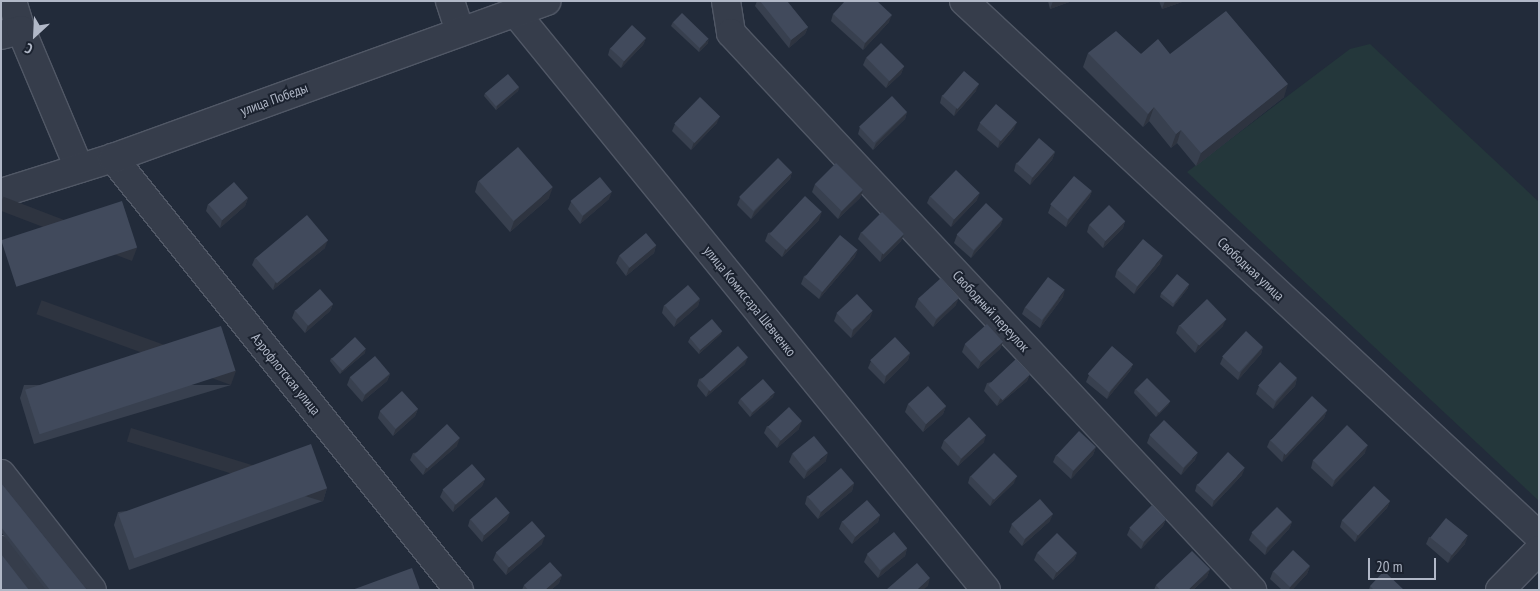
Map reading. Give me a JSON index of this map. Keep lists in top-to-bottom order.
{
  "streets": {
    "street": [
      "улица Победы",
      "Свободная улица",
      "улица Комиссара Шевченко",
      "Свободный переулок",
      "Аэрофлотская улица"
    ]
  },
  "crossings": [
    ["улица Победы", "улица Комиссара Шевченко"],
    ["улица Победы", "Аэрофлотская улица"]
  ],
  "scale_bar": "20 m",
  "north": "bottom left"
}
